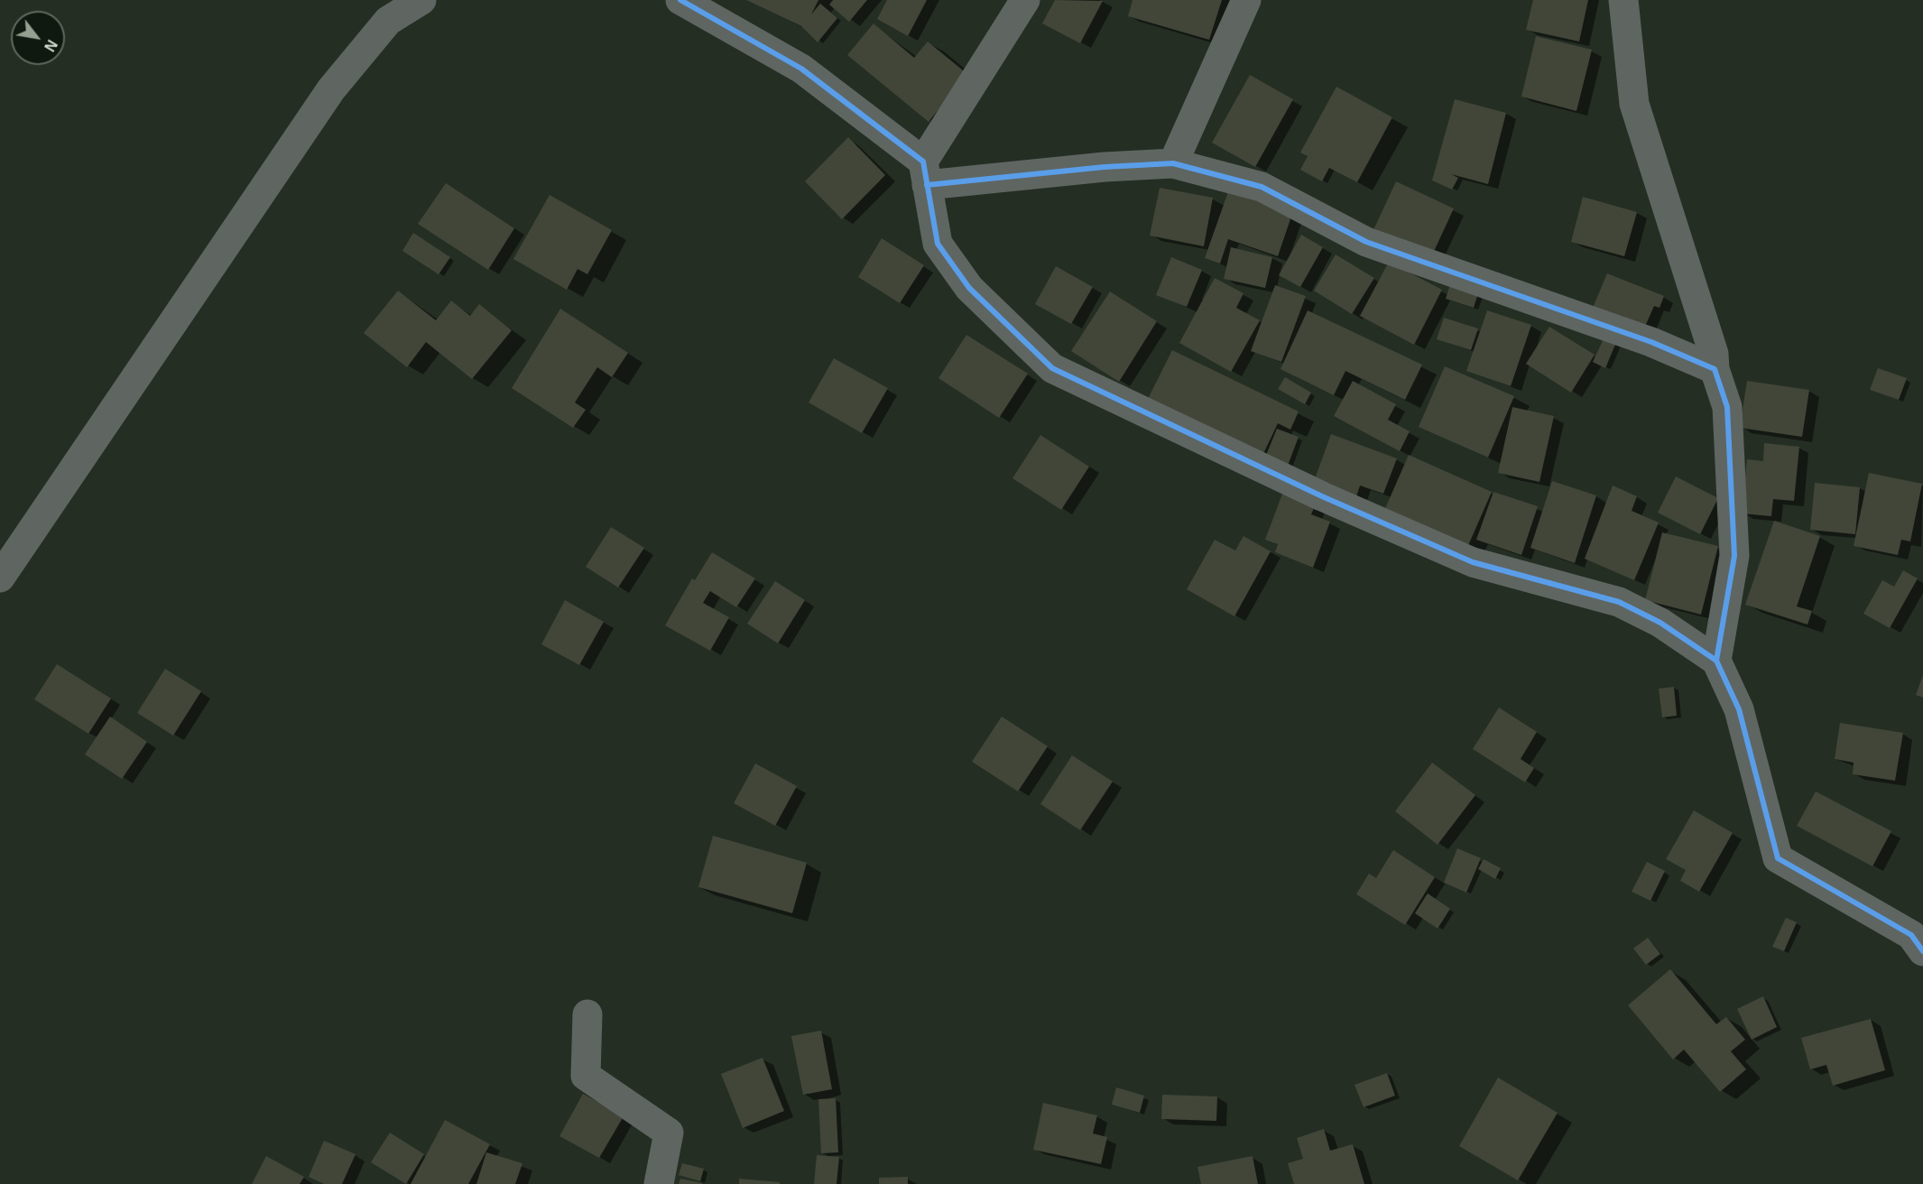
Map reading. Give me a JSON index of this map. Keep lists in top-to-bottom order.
{
  "north": "bottom right"
}
